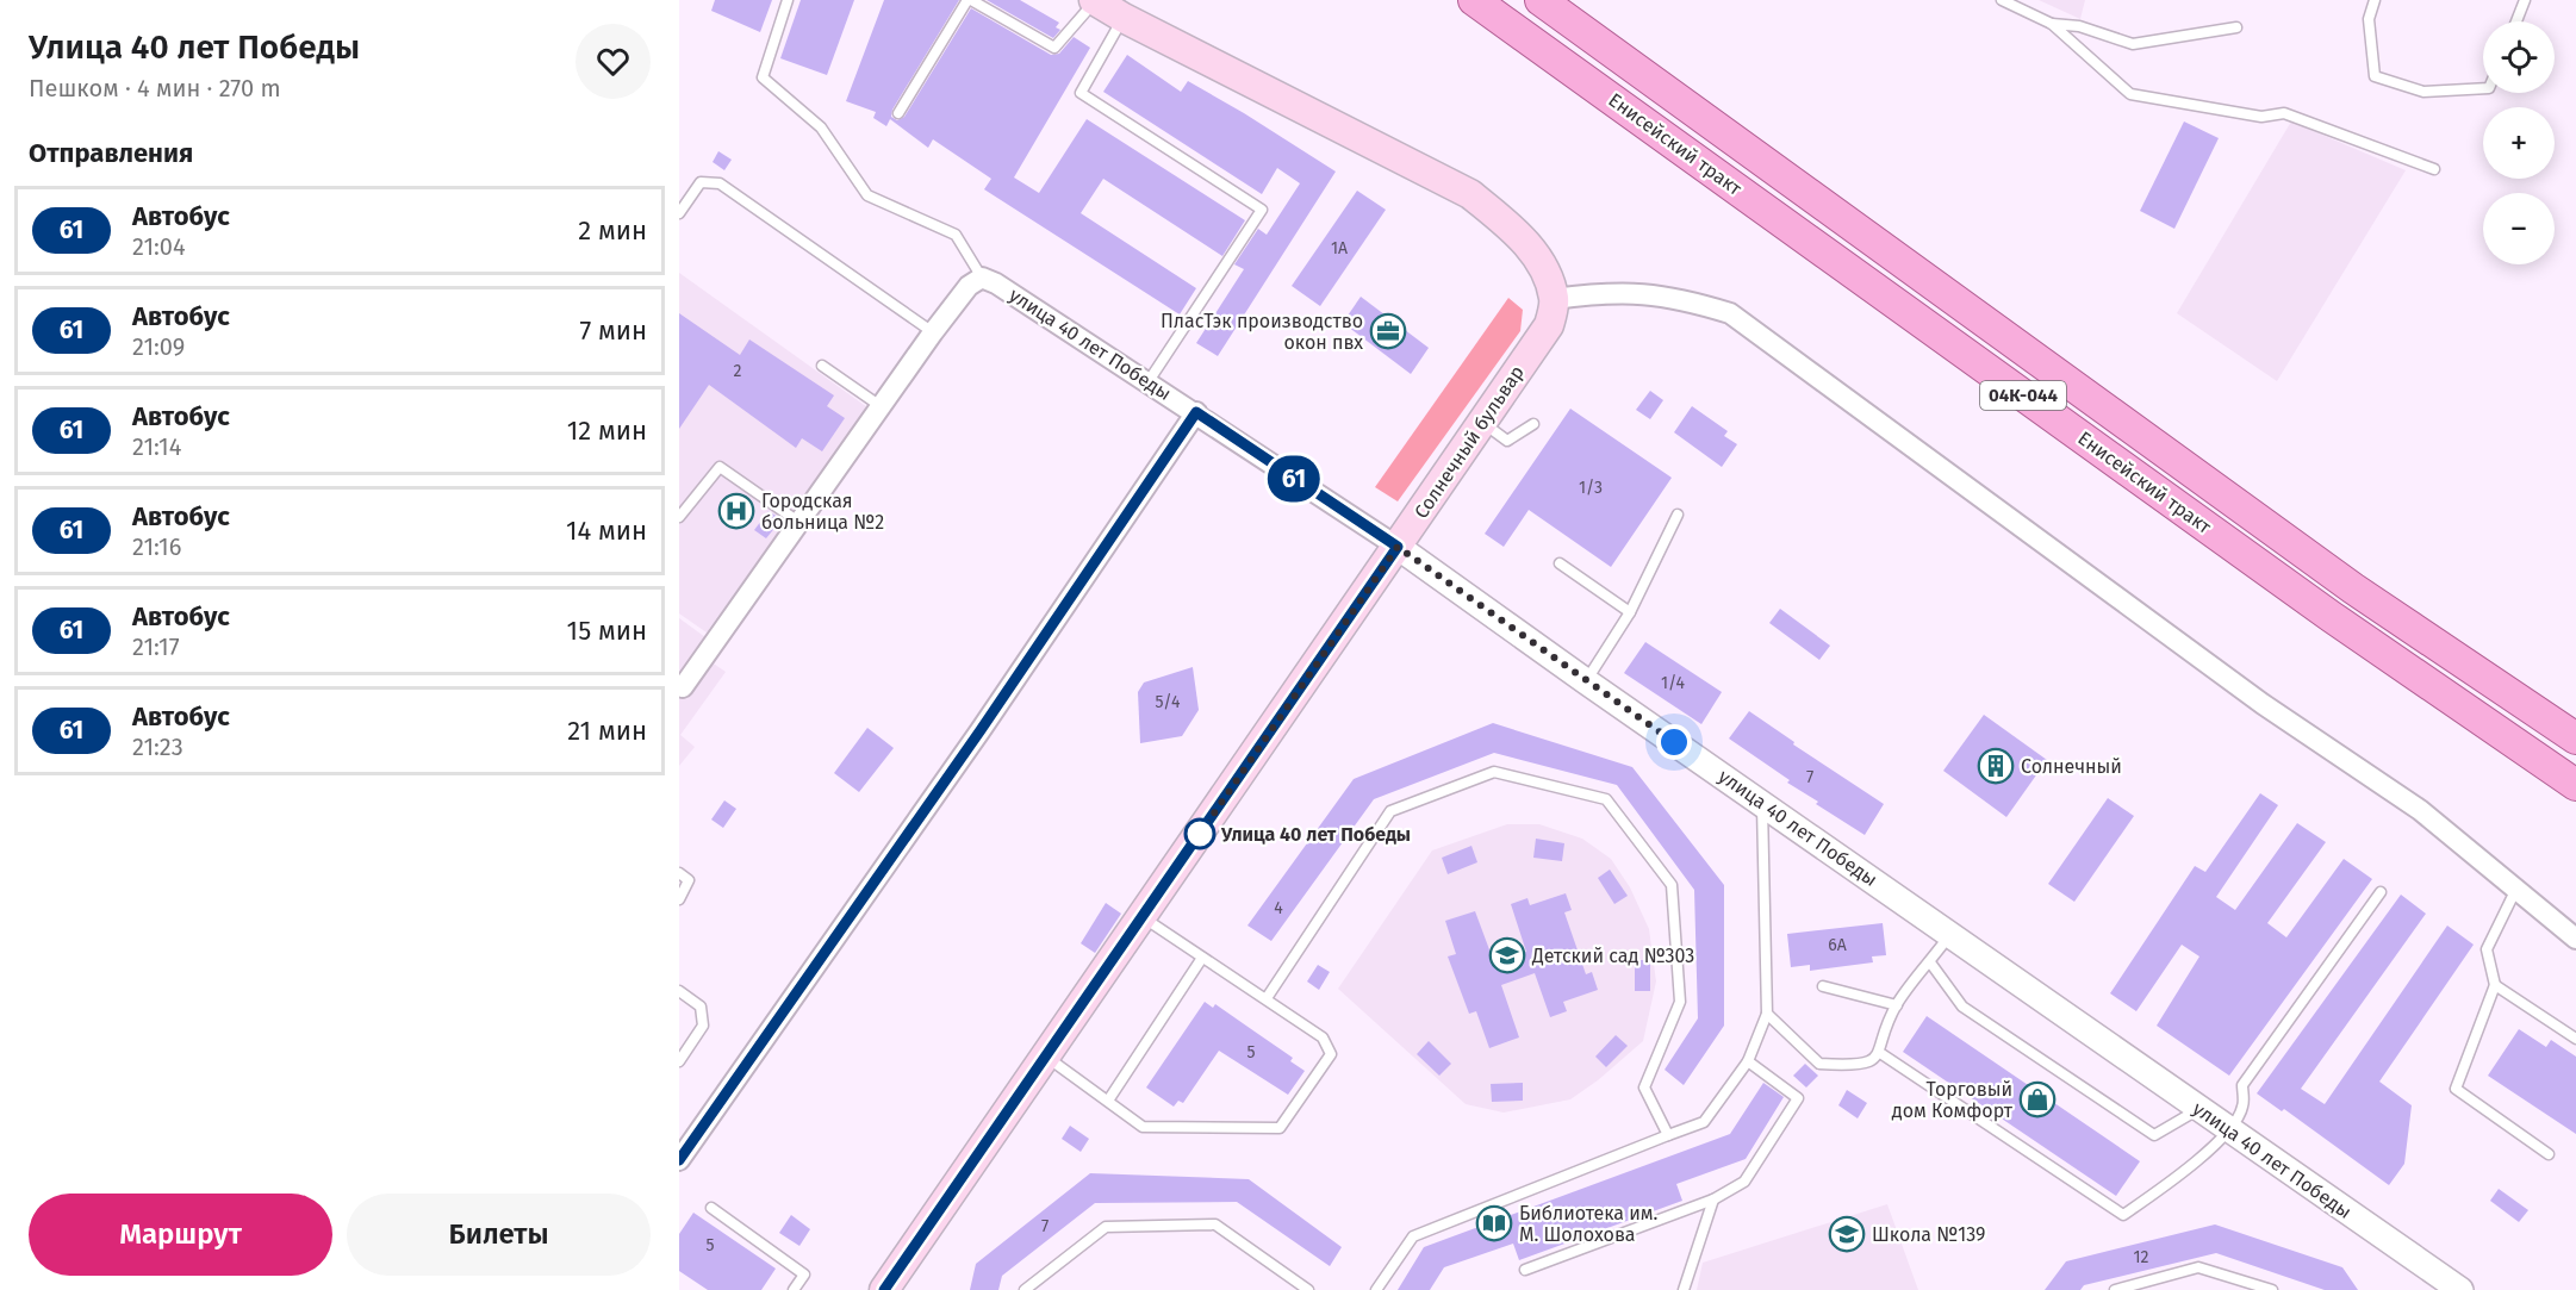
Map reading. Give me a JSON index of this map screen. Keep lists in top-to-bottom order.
{
  "streets": {
    "main road": ["Енисейский тракт", "04К-044", "Солнечный бульвар"],
    "street": ["улица 40 лет Победы"]
  },
  "crossings": [
    ["улица 40 лет Победы", "Солнечный бульвар"]
  ],
  "places": {
    "office": ["ПласТэк производство окон пвх"],
    "hospital": ["Городская больница №2"],
    "building": ["Солнечный"],
    "other": ["Улица 40 лет Победы"],
    "school or university": ["Детский сад №303", "Школа №139"],
    "shop": ["Торговый дом Комфорт"],
    "library": ["Библиотека им. М. Шолохова"]
  },
  "lines": ["bus line 61"],
  "house_numbers": [
    "1А",
    "2",
    "1/3",
    "1/4",
    "5/4",
    "7",
    "4",
    "6А",
    "5",
    "7",
    "5",
    "12"
  ],
  "page": {
    "heading": [
      ["Улица 40 лет Победы", "Пешком · 4 мин · 270 m"],
      "Отправления"
    ],
    "on_map": "61",
    "map_buttons": ["+", "−"],
    "list": [
      {
        "mark": "61",
        "name": "Автобус",
        "note": "21:04",
        "value": "2 мин"
      },
      {
        "mark": "61",
        "name": "Автобус",
        "note": "21:09",
        "value": "7 мин"
      },
      {
        "mark": "61",
        "name": "Автобус",
        "note": "21:14",
        "value": "12 мин"
      },
      {
        "mark": "61",
        "name": "Автобус",
        "note": "21:16",
        "value": "14 мин"
      },
      {
        "mark": "61",
        "name": "Автобус",
        "note": "21:17",
        "value": "15 мин"
      },
      {
        "mark": "61",
        "name": "Автобус",
        "note": "21:23",
        "value": "21 мин"
      }
    ],
    "buttons": ["Маршрут", "Билеты"]
  }
}
